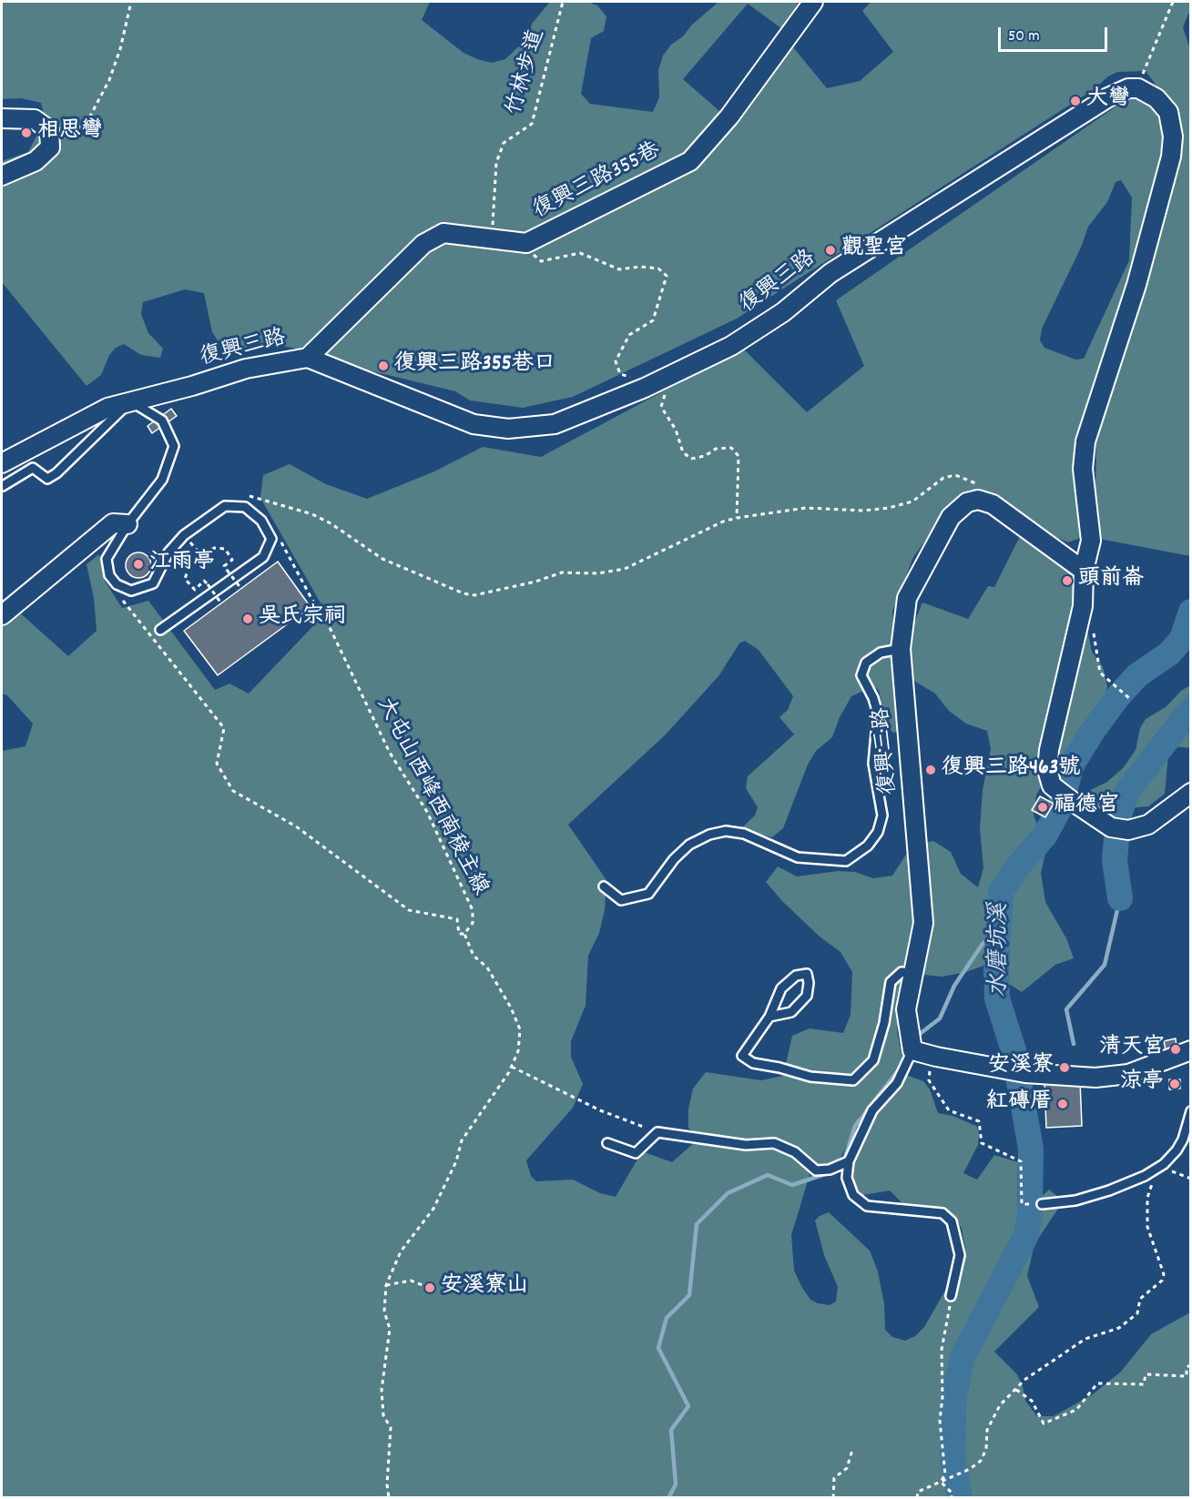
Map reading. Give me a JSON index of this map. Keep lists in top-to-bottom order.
{
  "streets": {
    "street": ["復興三路355巷", "復興三路"],
    "path": ["竹林步道", "大屯山西峰西南稜主線"]
  },
  "crossings": [
    ["竹林步道", "復興三路355巷"],
    ["復興三路355巷", "復興三路"]
  ],
  "water": ["水磨坑溪"],
  "places": [
    "大彎",
    "相思彎",
    "觀聖宮",
    "復興三路355巷口",
    "江雨亭",
    "頭前崙",
    "吳氏宗祠",
    "復興三路463號",
    "福德宮",
    "清天宮",
    "安溪寮",
    "涼亭",
    "紅磚厝",
    "安溪寮山"
  ],
  "scale_bar": "50 m"
}
